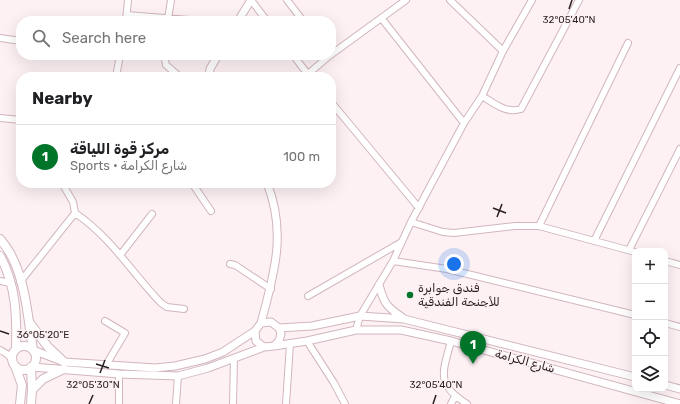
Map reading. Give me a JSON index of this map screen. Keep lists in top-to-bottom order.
{
  "streets": {
    "street": ["شارع الكرامة"]
  },
  "places": ["فندق جوابرة للأجنحة الفندقية"],
  "page": {
    "search": "Search here",
    "heading": "Nearby",
    "list": [
      {
        "mark": "1",
        "name": "مركز قوة اللياقة",
        "note": "Sports · شارع الكرامة",
        "value": "100 m"
      }
    ],
    "map_buttons": ["+", "−"],
    "pins": "1"
  },
  "coordinates": ["32°05'40\"N", "36°05'20\"E", "32°05'30\"N"]
}
